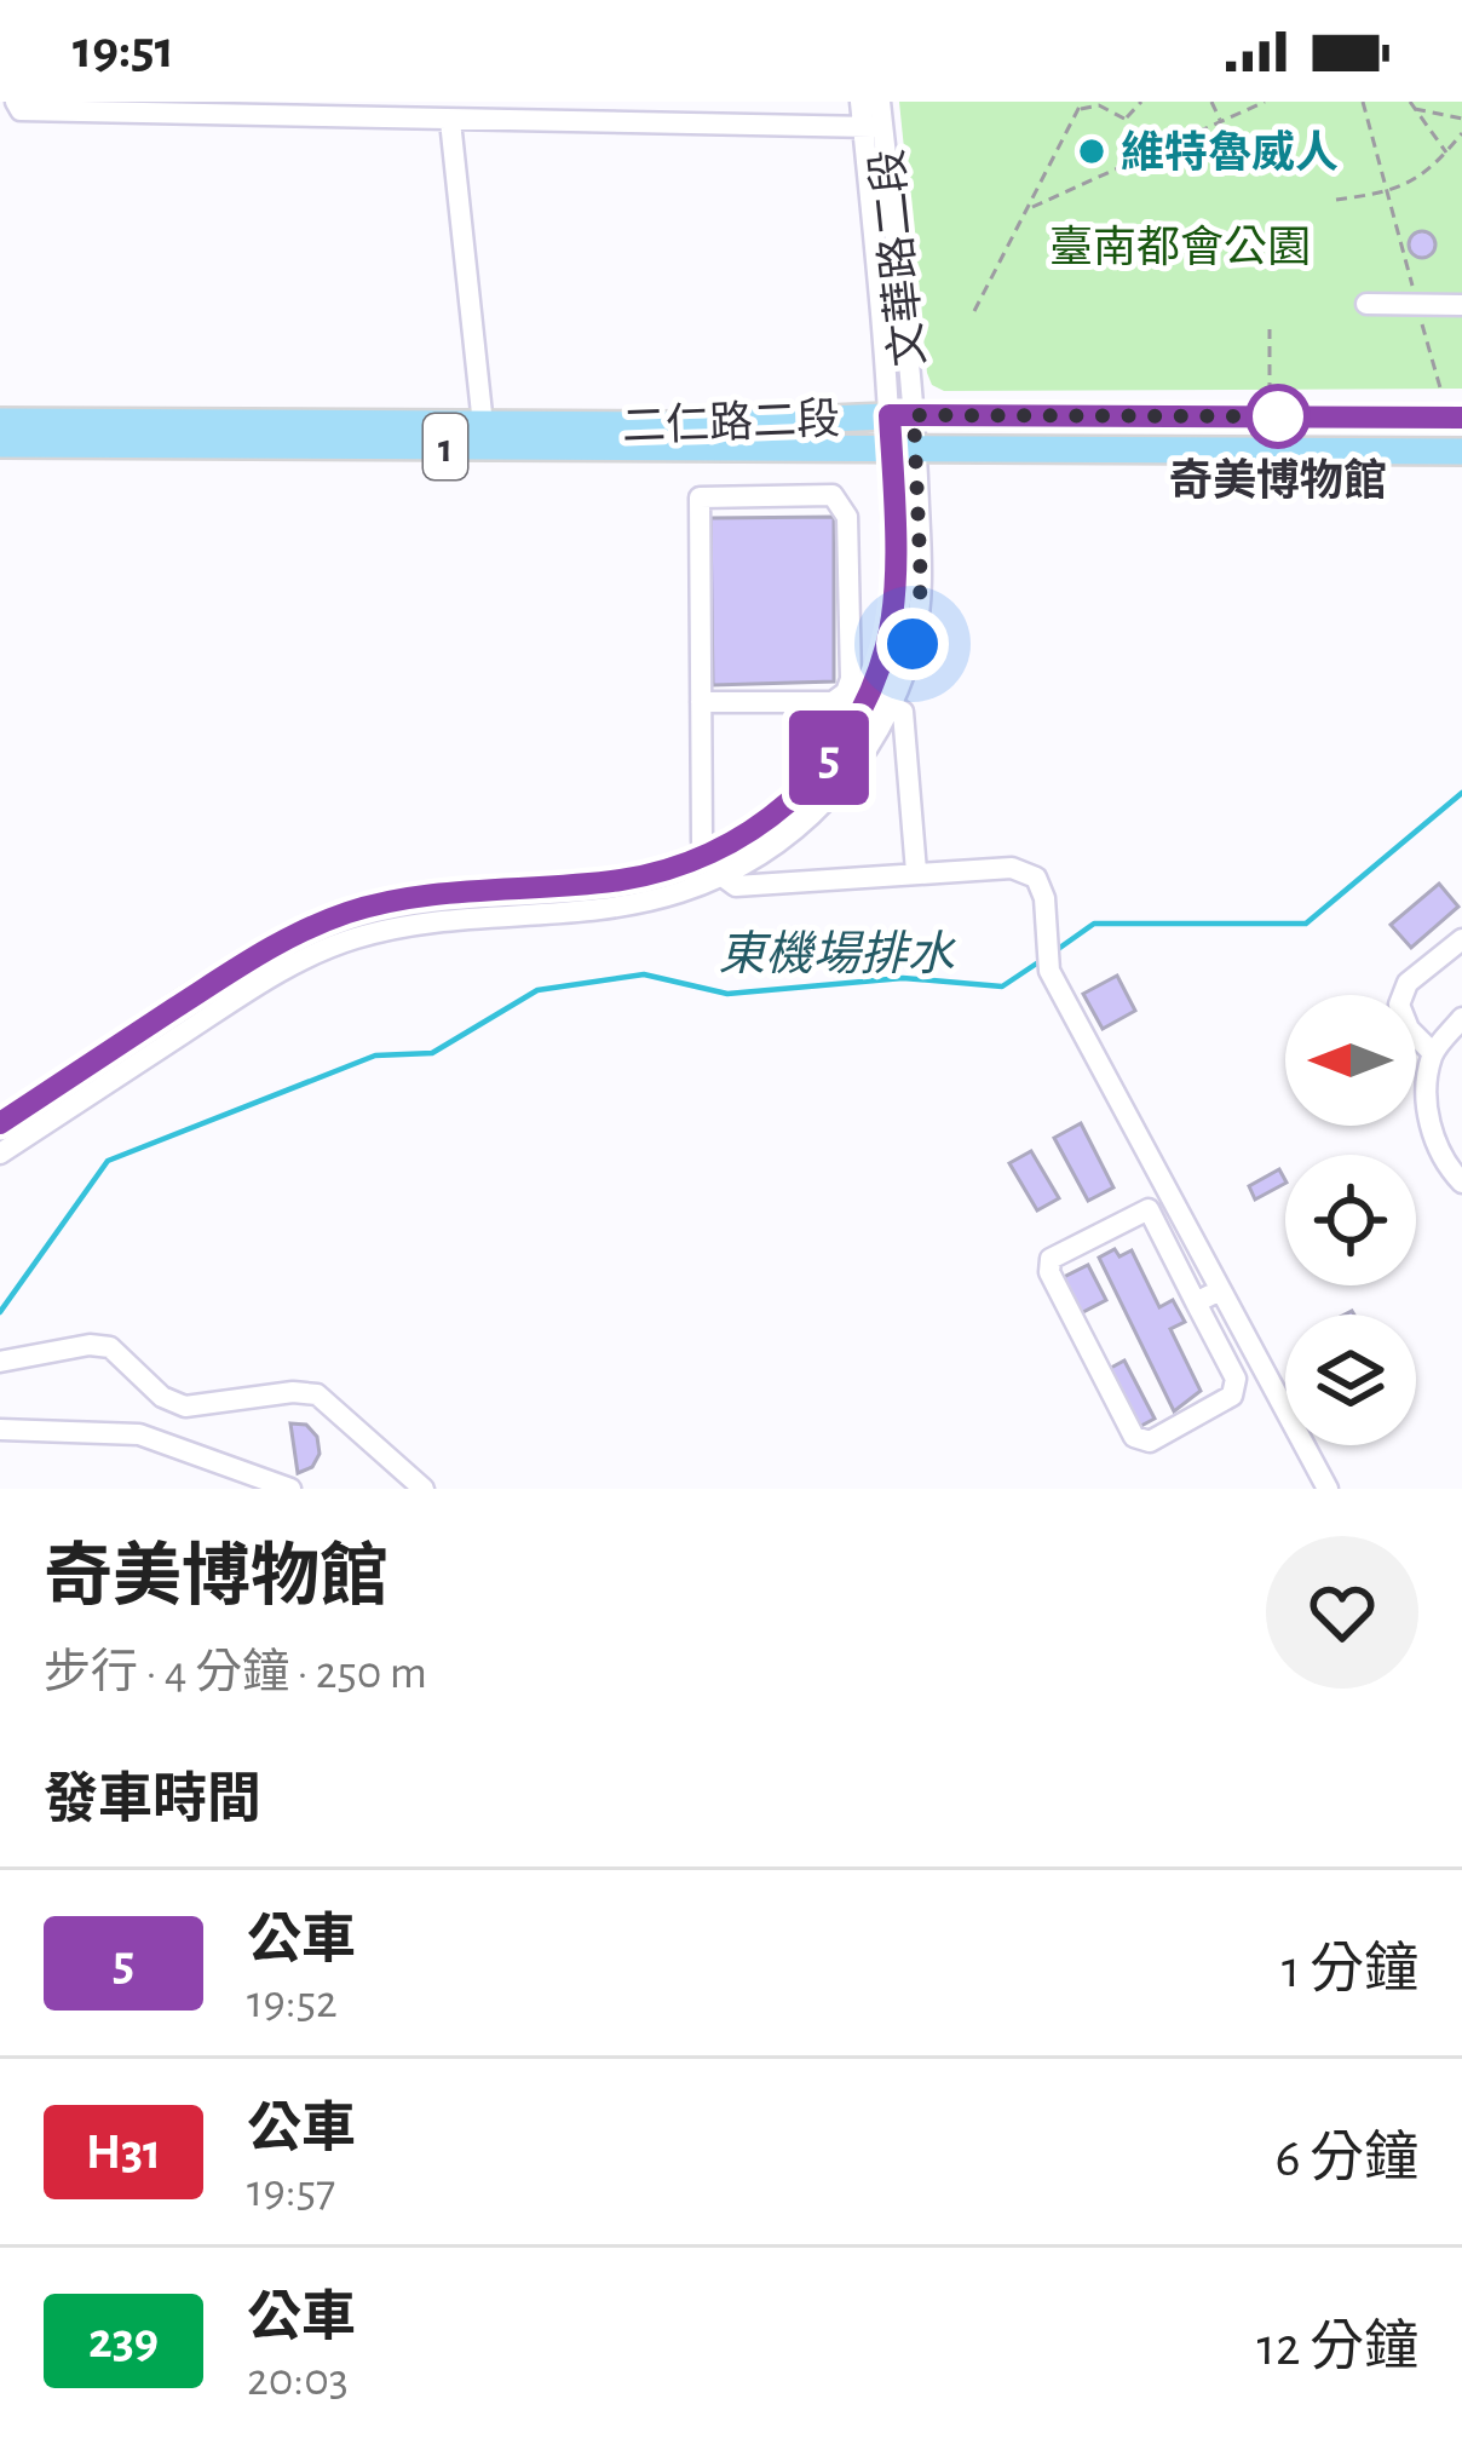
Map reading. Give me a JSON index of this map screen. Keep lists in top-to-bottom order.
{
  "streets": {
    "main road": ["二仁路二段", "1"],
    "street": ["文華路二段"]
  },
  "crossings": [
    ["文華路二段", "二仁路二段"]
  ],
  "water": ["東機場排水"],
  "parks": ["臺南都會公園"],
  "places": ["維特魯威人", "奇美博物館"],
  "lines": ["bus line 5"],
  "north": "left",
  "page": {
    "status": "19:51",
    "on_map": "5",
    "heading": [
      ["奇美博物館", "步行 · 4 分鐘 · 250 m"],
      "發車時間"
    ],
    "list": [
      {
        "mark": "5",
        "name": "公車",
        "note": "19:52",
        "value": "1 分鐘"
      },
      {
        "mark": "H31",
        "name": "公車",
        "note": "19:57",
        "value": "6 分鐘"
      },
      {
        "mark": "239",
        "name": "公車",
        "note": "20:03",
        "value": "12 分鐘"
      }
    ]
  }
}
